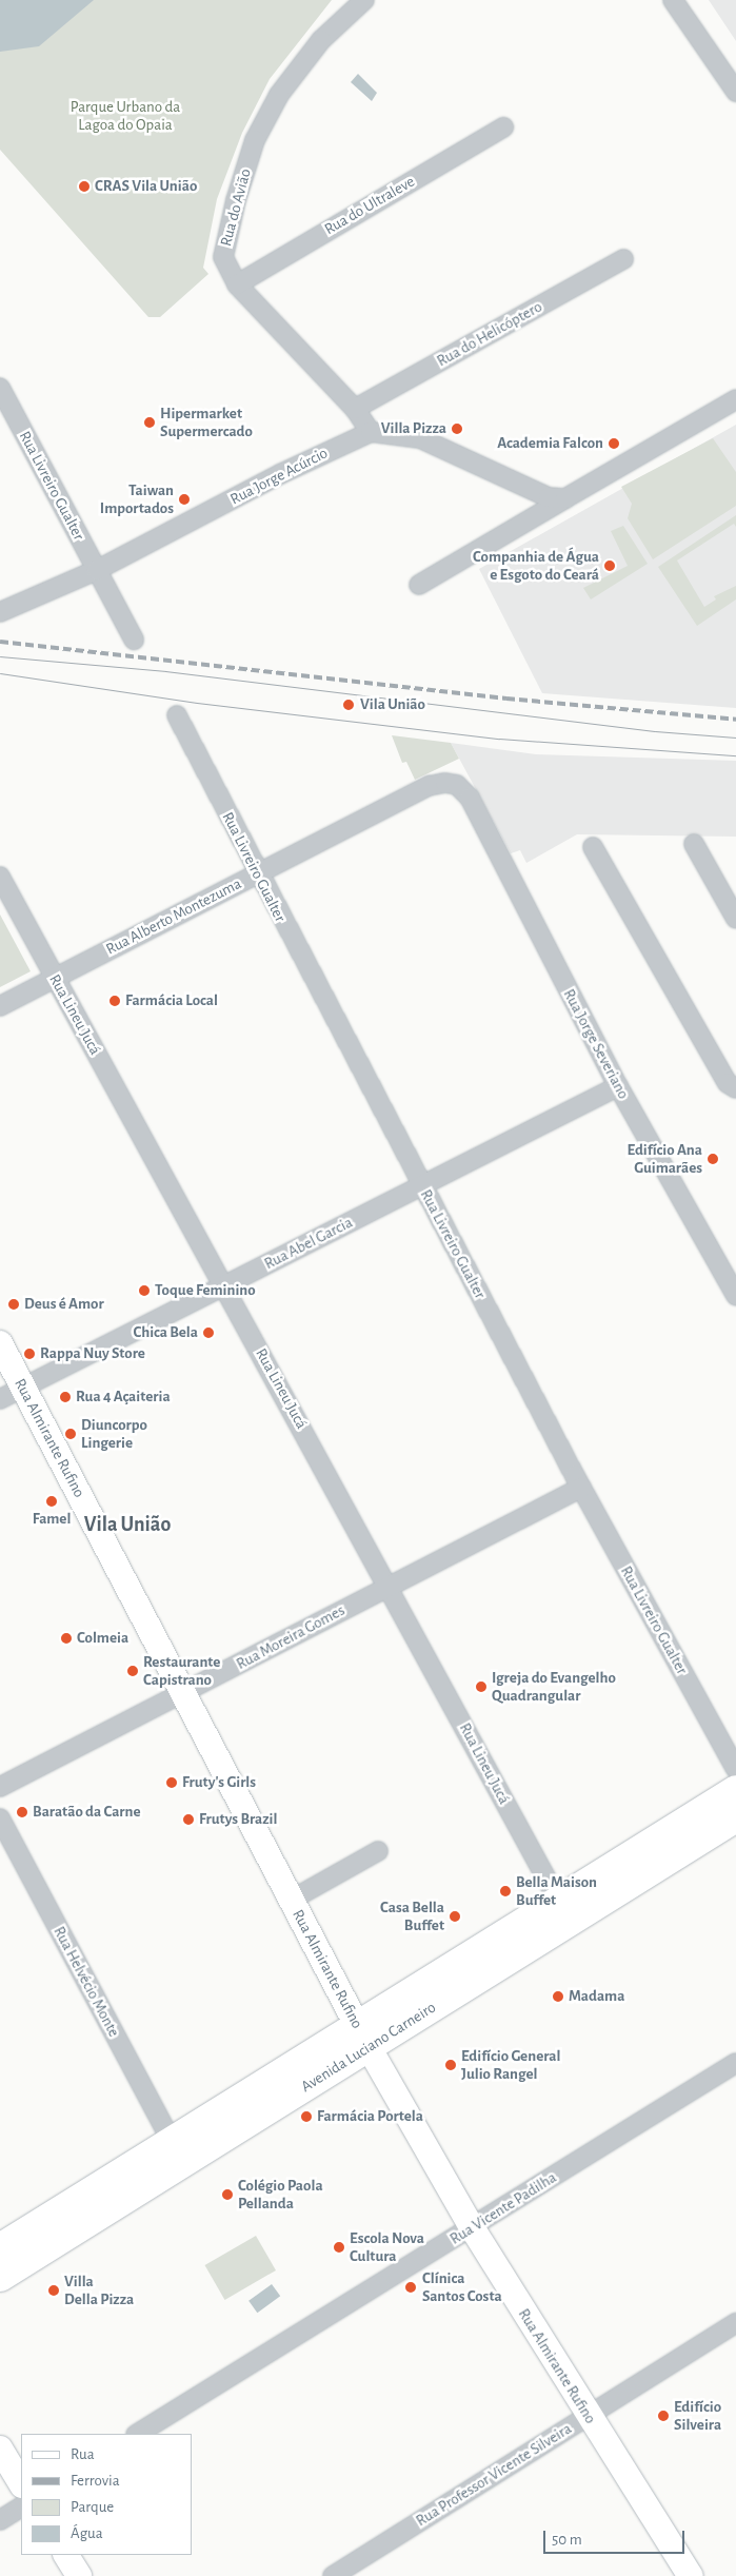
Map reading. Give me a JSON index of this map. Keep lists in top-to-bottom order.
{
  "streets": {
    "main road": ["Avenida Luciano Carneiro"],
    "street": [
      "Rua do Ultraleve",
      "Rua do Avião",
      "Rua do Helicóptero",
      "Rua Jorge Acúrcio",
      "Rua Livreiro Gualter",
      "Rua Alberto Montezuma",
      "Rua Lineu Jucá",
      "Rua Jorge Severiano",
      "Rua Abel Garcia",
      "Rua Almirante Rufino",
      "Rua Moreira Gomes",
      "Rua Helvécio Monte",
      "Rua Vicente Padilha",
      "Rua Professor Vicente Silveira"
    ]
  },
  "crossings": [
    ["Rua do Ultraleve", "Rua do Avião"],
    ["Rua do Avião", "Rua do Helicóptero"],
    ["Rua do Avião", "Rua Jorge Acúrcio"],
    ["Rua Jorge Acúrcio", "Rua Livreiro Gualter"],
    ["Rua Livreiro Gualter", "Rua Alberto Montezuma"],
    ["Rua Livreiro Gualter", "Rua Abel Garcia"],
    ["Rua Livreiro Gualter", "Rua Moreira Gomes"],
    ["Rua Alberto Montezuma", "Rua Lineu Jucá"],
    ["Rua Alberto Montezuma", "Rua Jorge Severiano"],
    ["Rua Lineu Jucá", "Rua Abel Garcia"],
    ["Rua Lineu Jucá", "Rua Moreira Gomes"],
    ["Rua Lineu Jucá", "Avenida Luciano Carneiro"],
    ["Rua Jorge Severiano", "Rua Abel Garcia"],
    ["Rua Abel Garcia", "Rua Almirante Rufino"],
    ["Rua Almirante Rufino", "Rua Moreira Gomes"],
    ["Rua Almirante Rufino", "Avenida Luciano Carneiro"],
    ["Rua Almirante Rufino", "Rua Vicente Padilha"],
    ["Rua Almirante Rufino", "Rua Professor Vicente Silveira"],
    ["Rua Helvécio Monte", "Avenida Luciano Carneiro"]
  ],
  "districts": ["Vila União"],
  "parks": ["Parque Urbano da Lagoa do Opaia"],
  "places": [
    "CRAS Vila União",
    "Hipermarket Supermercado",
    "Villa Pizza",
    "Academia Falcon",
    "Taiwan Importados",
    "Companhia de Água e Esgoto do Ceará",
    "Vila União",
    "Farmácia Local",
    "Edifício Ana Guimarães",
    "Toque Feminino",
    "Deus é Amor",
    "Chica Bela",
    "Rappa Nuy Store",
    "Rua 4 Açaiteria",
    "Diuncorpo Lingerie",
    "Famel",
    "Colmeia",
    "Restaurante Capistrano",
    "Igreja do Evangelho Quadrangular",
    "Fruty's Girls",
    "Baratão da Carne",
    "Frutys Brazil",
    "Bella Maison Buffet",
    "Casa Bella Buffet",
    "Madama",
    "Edifício General Julio Rangel",
    "Farmácia Portela",
    "Colégio Paola Pellanda",
    "Escola Nova Cultura",
    "Clínica Santos Costa",
    "Villa Della Pizza",
    "Edifício Silveira"
  ],
  "legend": [
    "Rua",
    "Ferrovia",
    "Parque",
    "Água"
  ],
  "scale_bar": "50 m"
}
